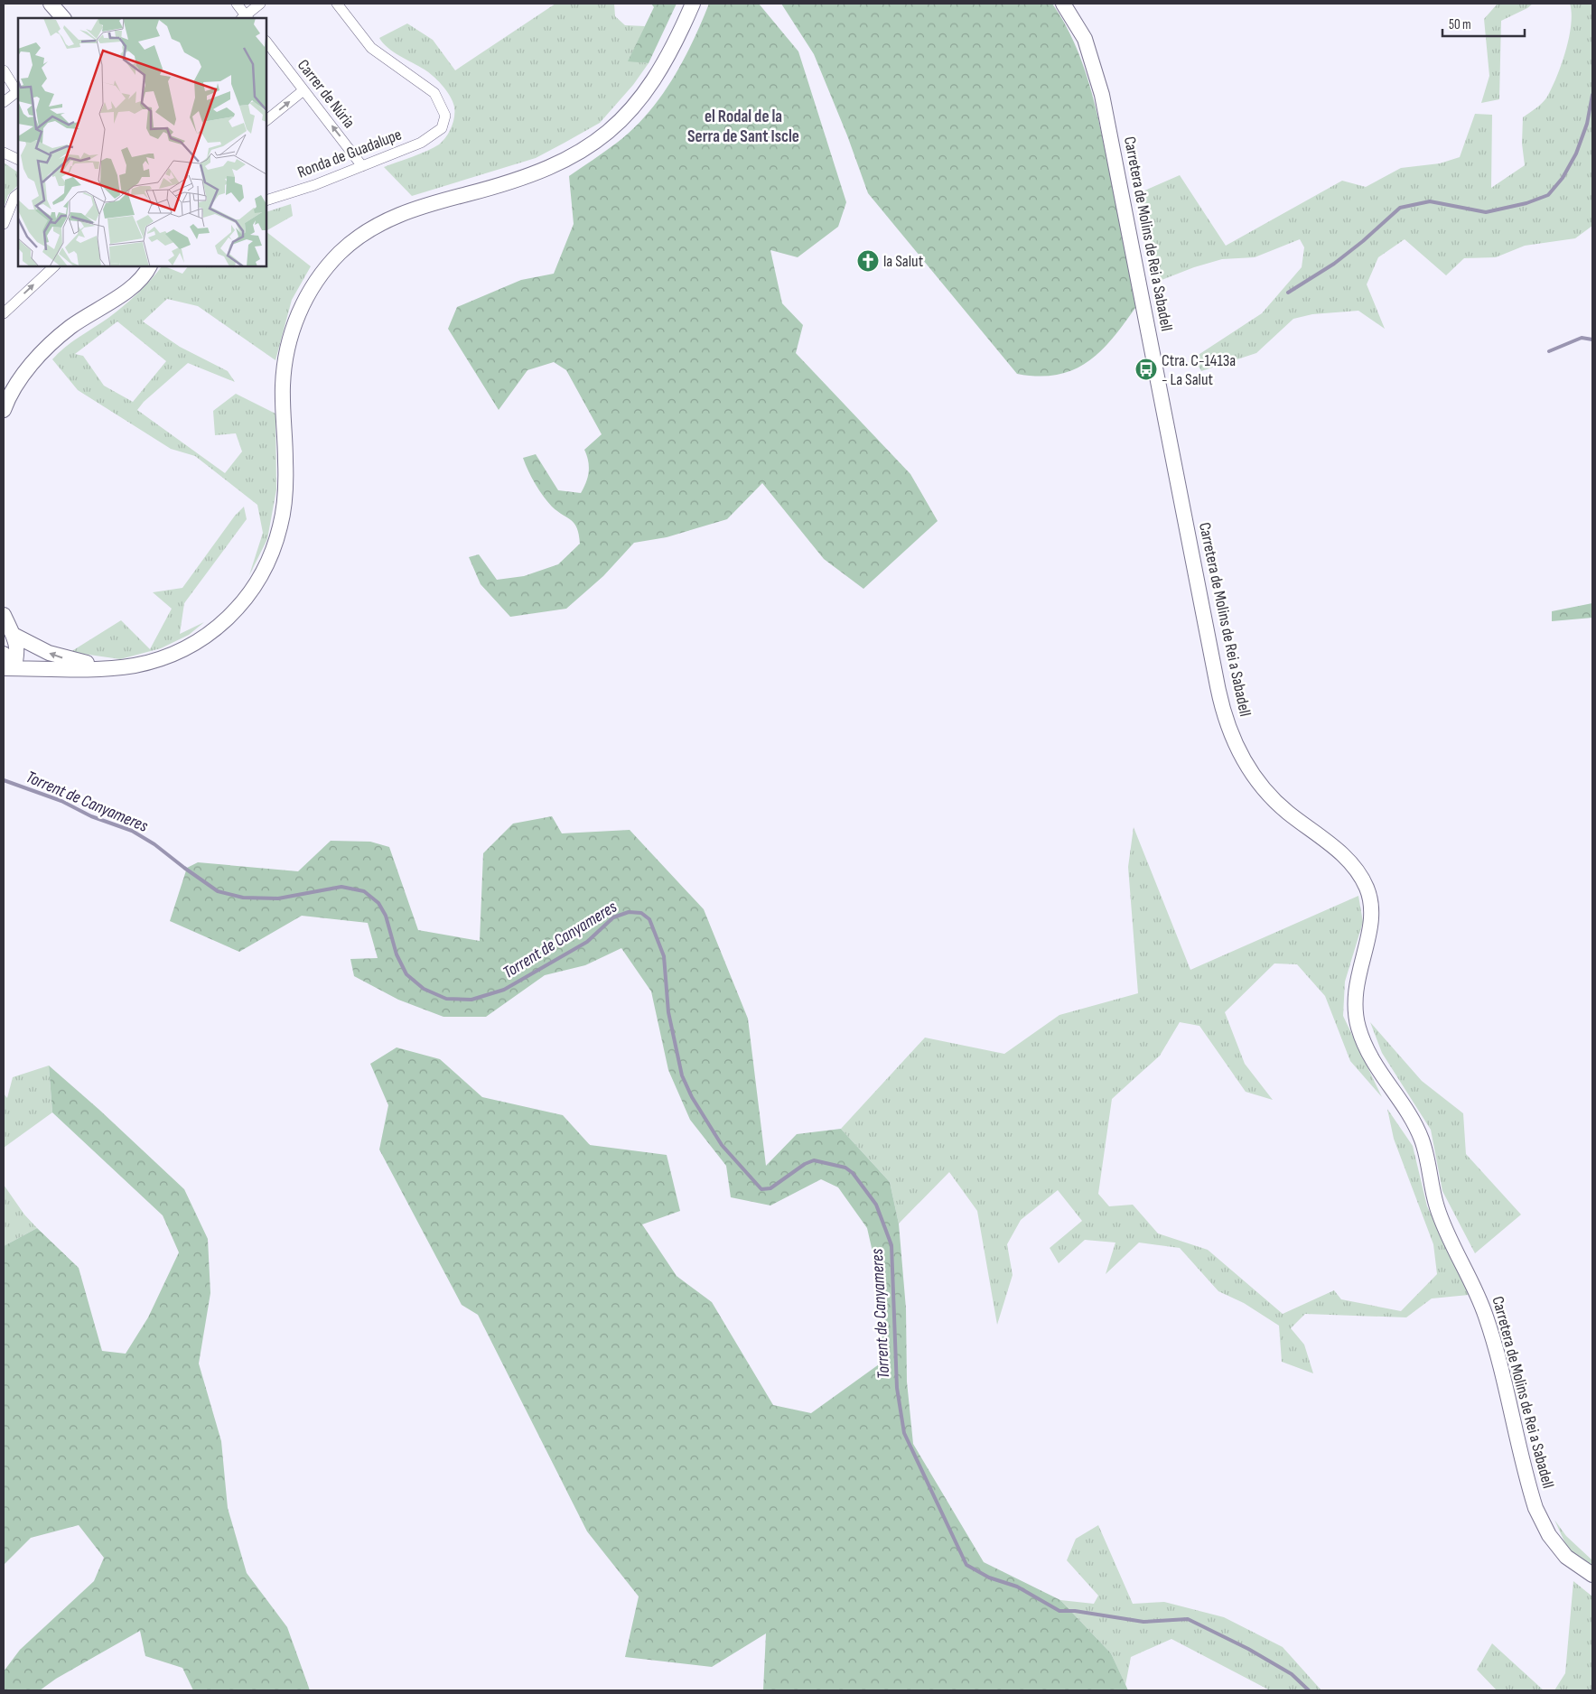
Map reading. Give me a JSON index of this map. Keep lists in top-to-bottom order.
{
  "streets": {
    "main road": ["Carretera de Molins de Rei a Sabadell"],
    "street": ["Carrer de Núria", "Ronda de Guadalupe"]
  },
  "crossings": [
    ["Carrer de Núria", "Ronda de Guadalupe"]
  ],
  "one_way": ["Carrer de Núria"],
  "districts": ["el Rodal de la Serra de Sant Iscle"],
  "water": ["Torrent de Canyameres"],
  "places": {
    "church": ["la Salut"],
    "bus stop": ["Ctra. C-1413a - La Salut"]
  },
  "scale_bar": "50 m"
}
